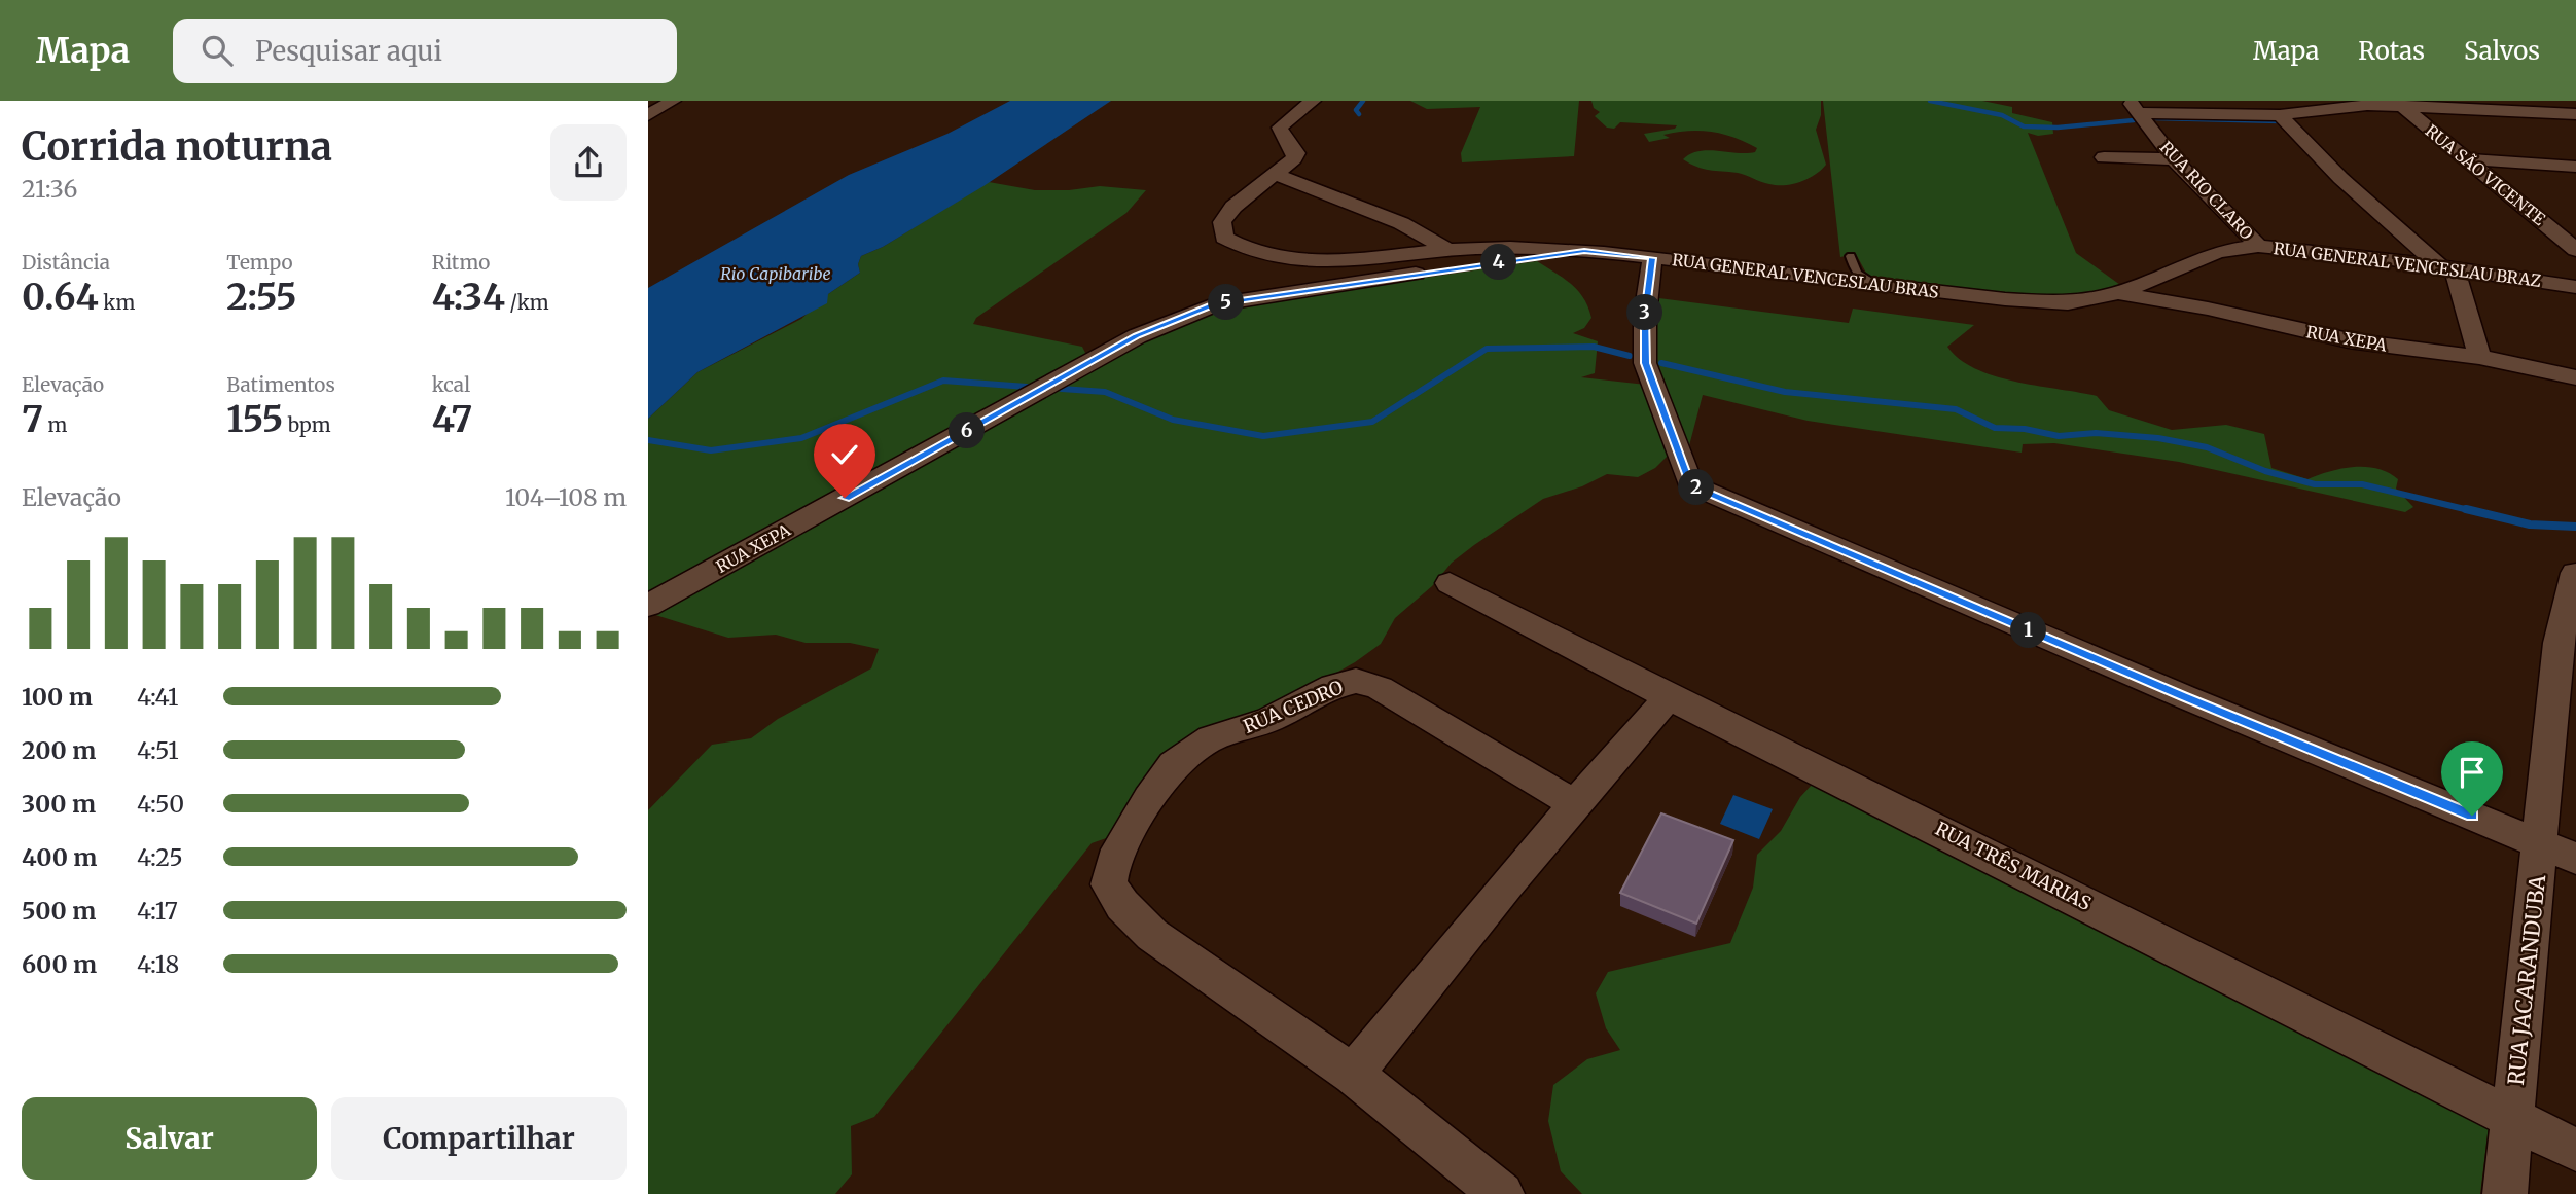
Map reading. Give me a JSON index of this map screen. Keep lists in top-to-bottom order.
{
  "streets": {
    "street": [
      "RUA SÃO VICENTE",
      "RUA RIO CLARO",
      "RUA GENERAL VENCESLAU BRAZ",
      "RUA GENERAL VENCESLAU BRAS",
      "RUA XEPA",
      "RUA CEDRO",
      "RUA TRÊS MARIAS",
      "RUA JACARANDUBA"
    ]
  },
  "crossings": [
    ["RUA RIO CLARO", "RUA GENERAL VENCESLAU BRAZ"],
    ["RUA GENERAL VENCESLAU BRAZ", "RUA GENERAL VENCESLAU BRAS"],
    ["RUA GENERAL VENCESLAU BRAZ", "RUA XEPA"],
    ["RUA GENERAL VENCESLAU BRAS", "RUA XEPA"],
    ["RUA TRÊS MARIAS", "RUA JACARANDUBA"]
  ],
  "water": ["Rio Capibaribe"],
  "page": {
    "header": "Mapa",
    "search": "Pesquisar aqui",
    "nav": ["Mapa", "Rotas", "Salvos"],
    "heading": ["Corrida noturna", "21:36"],
    "stats": [
      ["Distância", "0.64 km"],
      ["Tempo", "2:55"],
      ["Ritmo", "4:34 /km"],
      ["Elevação", "7 m"],
      ["Batimentos", "155 bpm"],
      ["kcal", "47"]
    ],
    "pins": [
      "4",
      "5",
      "3",
      "6",
      "2",
      "1"
    ],
    "chart": ["Elevação", "104–108 m"],
    "list": [
      {
        "name": "100 m",
        "note": "4:41"
      },
      {
        "name": "200 m",
        "note": "4:51"
      },
      {
        "name": "300 m",
        "note": "4:50"
      },
      {
        "name": "400 m",
        "note": "4:25"
      },
      {
        "name": "500 m",
        "note": "4:17"
      },
      {
        "name": "600 m",
        "note": "4:18"
      }
    ],
    "buttons": ["Salvar", "Compartilhar"]
  }
}
